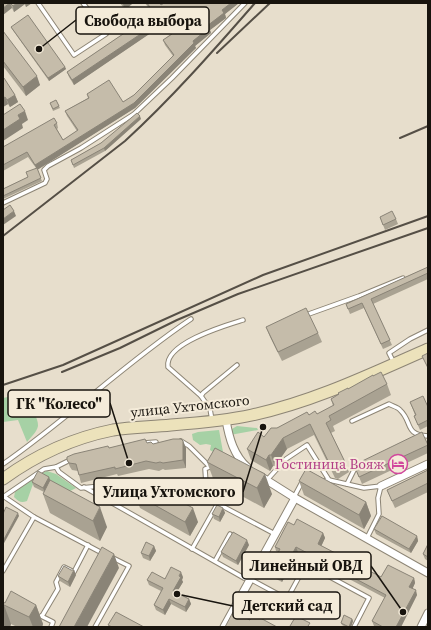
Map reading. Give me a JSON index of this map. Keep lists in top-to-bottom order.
{
  "streets": {
    "street": ["улица Ухтомского"]
  },
  "places": {
    "other": [
      "Свобода выбора",
      "Улица Ухтомского",
      "ГК \"Колесо\"",
      "Детский сад",
      "Линейный ОВД"
    ],
    "hotel": ["Гостиница Вояж"]
  }
}
